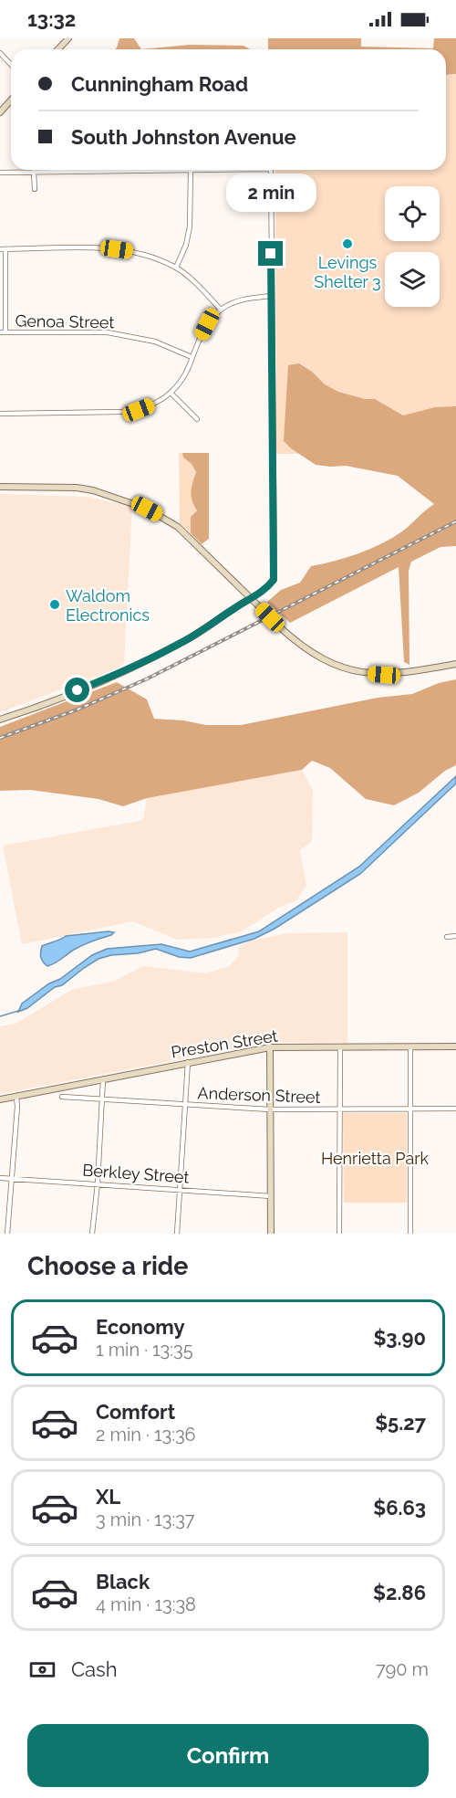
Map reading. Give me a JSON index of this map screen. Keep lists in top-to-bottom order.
{
  "streets": {
    "street": [
      "Genoa Street",
      "Preston Street",
      "Anderson Street",
      "Berkley Street"
    ]
  },
  "parks": ["Henrietta Park"],
  "places": ["Levings Shelter 3", "Waldom Electronics"],
  "page": {
    "status": "13:32",
    "banner": ["Cunningham Road", "South Johnston Avenue"],
    "bubble": "2 min",
    "heading": "Choose a ride",
    "list": [
      {
        "name": "Economy",
        "note": "1 min · 13:35",
        "value": "$3.90"
      },
      {
        "name": "Comfort",
        "note": "2 min · 13:36",
        "value": "$5.27"
      },
      {
        "name": "XL",
        "note": "3 min · 13:37",
        "value": "$6.63"
      },
      {
        "name": "Black",
        "note": "4 min · 13:38",
        "value": "$2.86"
      }
    ],
    "pay": ["Cash", "790 m"],
    "buttons": "Confirm"
  }
}
